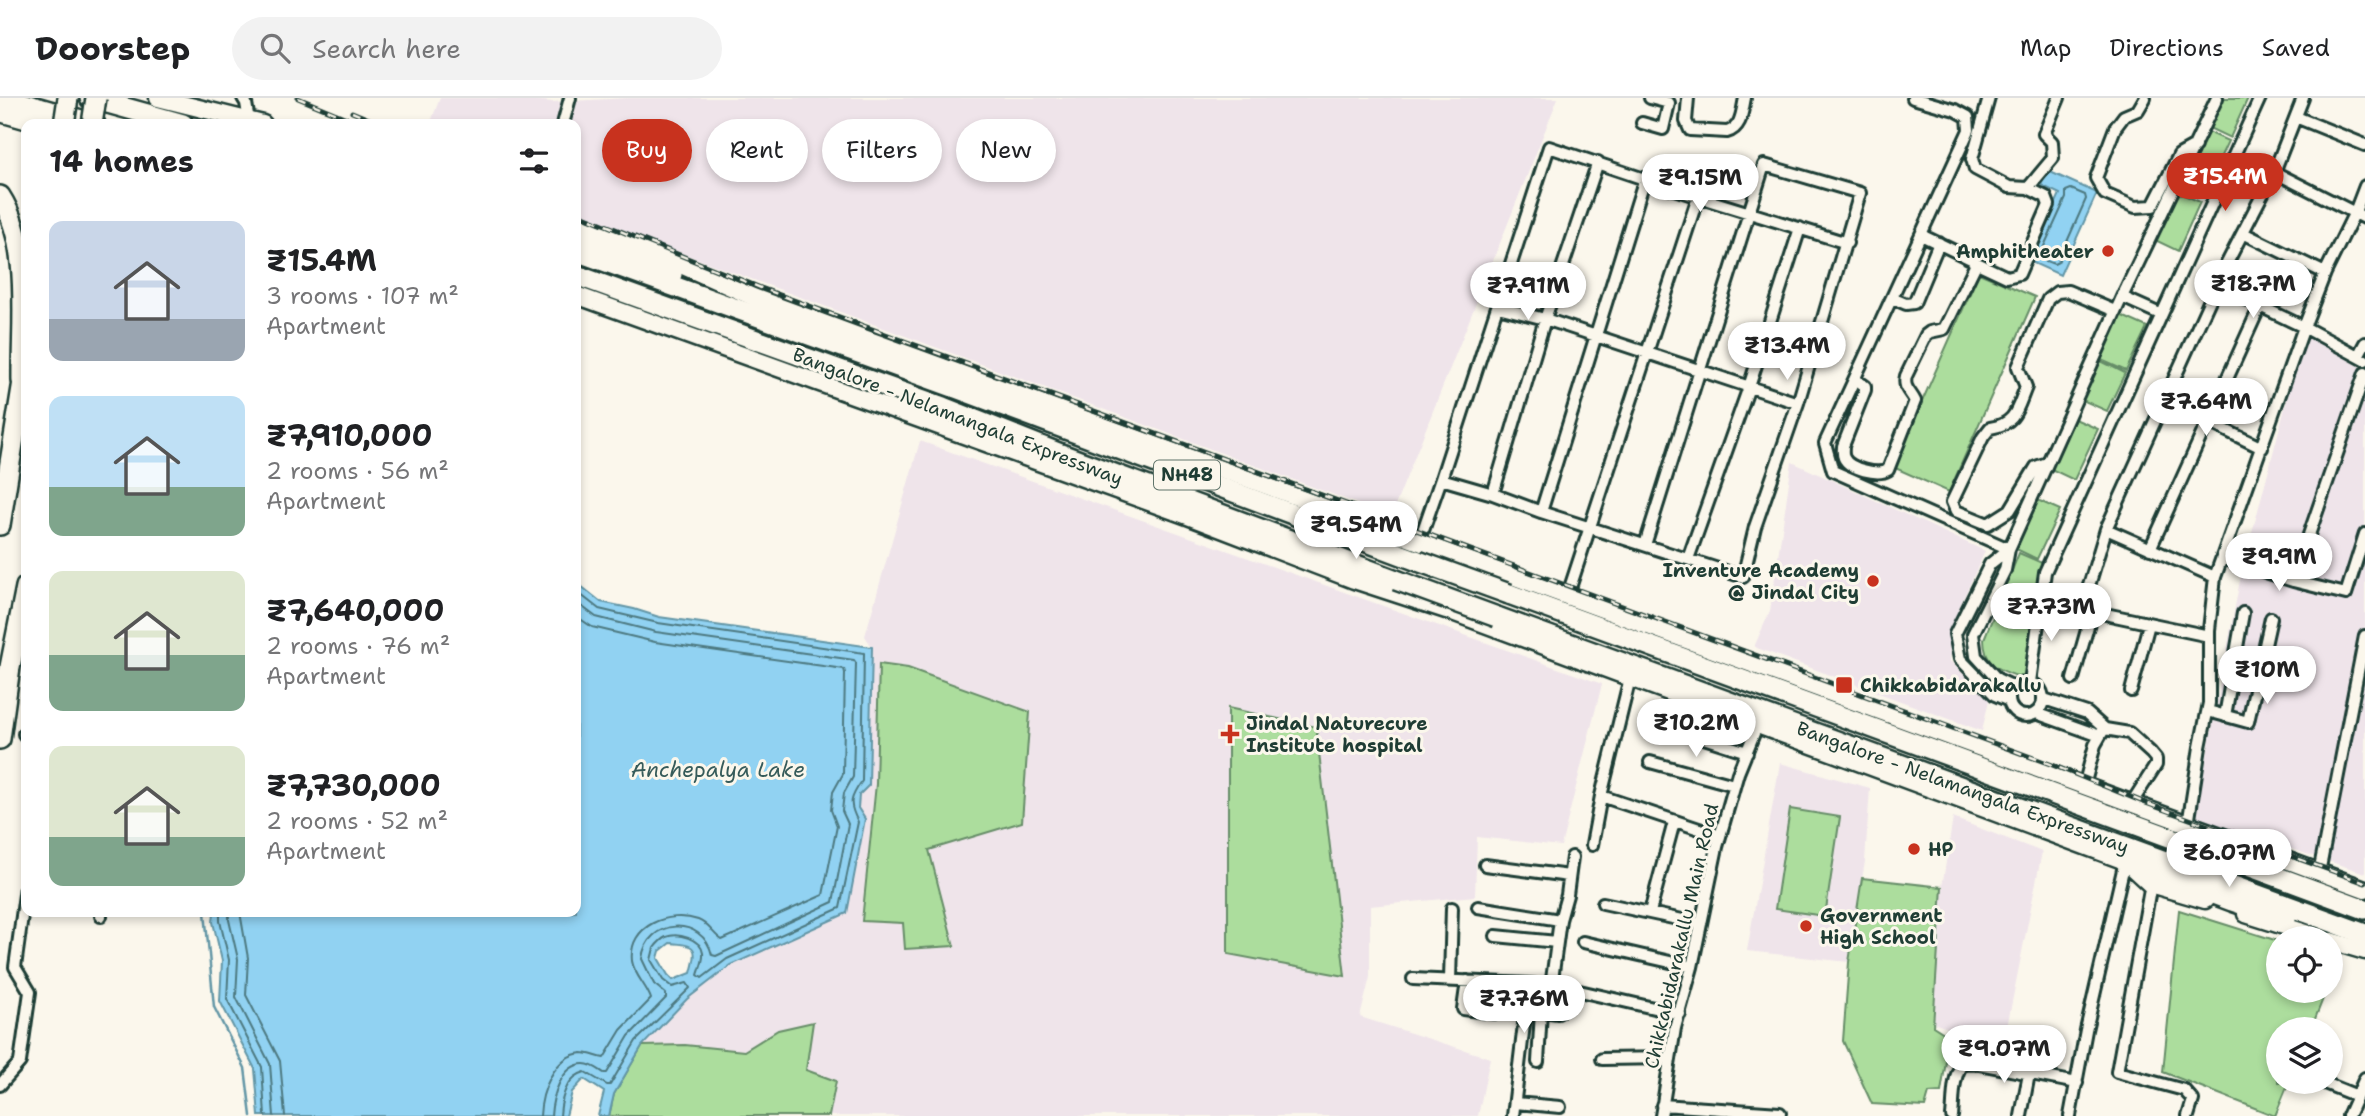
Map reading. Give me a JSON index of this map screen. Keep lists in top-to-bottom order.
{
  "streets": {
    "highway": ["Bangalore - Nelamangala Expressway", "NH48"],
    "street": ["Chikkabidarakallu Main Road"]
  },
  "water": ["Anchepalya Lake"],
  "places": {
    "other": [
      "Amphitheater",
      "Inventure Academy @ Jindal City",
      "HP",
      "Government High School"
    ],
    "transit": ["Chikkabidarakallu"],
    "health": ["Jindal Naturecure Institute hospital"]
  },
  "page": {
    "header": "Doorstep",
    "search": "Search here",
    "nav": ["Map", "Directions", "Saved"],
    "chip": [
      "Buy",
      "Rent",
      "Filters",
      "New"
    ],
    "heading": "14 homes",
    "price": [
      "₹15.4M",
      "₹9.15M",
      "₹18.7M",
      "₹7.91M",
      "₹13.4M",
      "₹7.64M",
      "₹9.54M",
      "₹9.9M",
      "₹7.73M",
      "₹10M",
      "₹10.2M",
      "₹6.07M",
      "₹7.76M",
      "₹9.07M"
    ],
    "list": [
      {
        "name": "₹15.4M",
        "note": "3 rooms · 107 m² · Apartment"
      },
      {
        "name": "₹7,910,000",
        "note": "2 rooms · 56 m² · Apartment"
      },
      {
        "name": "₹7,640,000",
        "note": "2 rooms · 76 m² · Apartment"
      },
      {
        "name": "₹7,730,000",
        "note": "2 rooms · 52 m² · Apartment"
      }
    ]
  }
}
